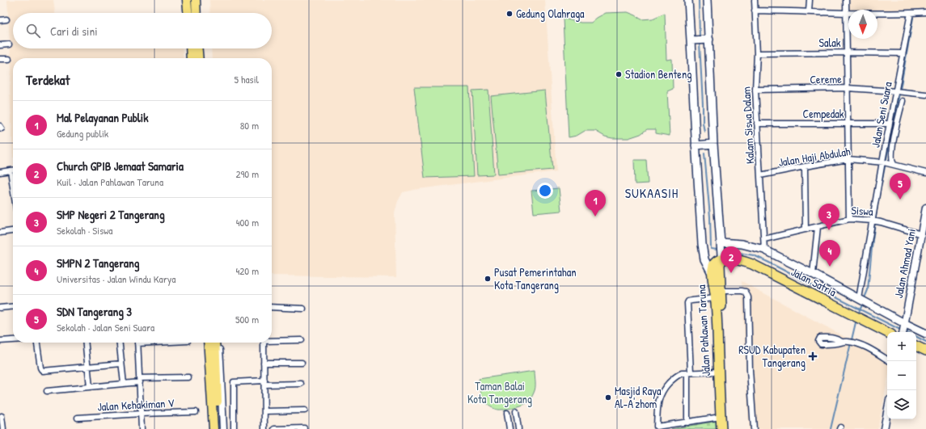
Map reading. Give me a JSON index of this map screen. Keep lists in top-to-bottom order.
{
  "streets": {
    "highway": ["Jalan Satria", "Jalan Pahlawan Taruna"],
    "street": [
      "Salak",
      "Cereme",
      "Cempedak",
      "Jalan Seni Suara",
      "Kalam Siswa Dalam",
      "Jalan Haji Abdulah",
      "Siswa",
      "Jalan Ahmad Yani",
      "Jalan Kehakiman V"
    ]
  },
  "crossings": [
    ["Salak", "Jalan Seni Suara"],
    ["Salak", "Kalam Siswa Dalam"],
    ["Cereme", "Jalan Seni Suara"],
    ["Cereme", "Kalam Siswa Dalam"],
    ["Cempedak", "Jalan Seni Suara"],
    ["Cempedak", "Kalam Siswa Dalam"],
    ["Jalan Seni Suara", "Jalan Haji Abdulah"],
    ["Jalan Seni Suara", "Siswa"],
    ["Kalam Siswa Dalam", "Jalan Haji Abdulah"],
    ["Kalam Siswa Dalam", "Siswa"],
    ["Siswa", "Jalan Ahmad Yani"],
    ["Jalan Satria", "Jalan Pahlawan Taruna"]
  ],
  "districts": ["SUKAASIH"],
  "parks": ["Taman Balai Kota Tangerang"],
  "places": {
    "other": [
      "Gedung Olahraga",
      "Stadion Benteng",
      "Pusat Pemerintahan Kota Tangerang",
      "Masjid Raya Al-A'zhom"
    ],
    "health": ["RSUD Kabupaten Tangerang"]
  },
  "north": "bottom",
  "page": {
    "search": "Cari di sini",
    "heading": ["Terdekat", "5 hasil"],
    "list": [
      {
        "mark": "1",
        "name": "Mal Pelayanan Publik",
        "note": "Gedung publik",
        "value": "80 m"
      },
      {
        "mark": "2",
        "name": "Church GPIB Jemaat Samaria",
        "note": "Kuil · Jalan Pahlawan Taruna",
        "value": "290 m"
      },
      {
        "mark": "3",
        "name": "SMP Negeri 2 Tangerang",
        "note": "Sekolah · Siswa",
        "value": "400 m"
      },
      {
        "mark": "4",
        "name": "SMPN 2 Tangerang",
        "note": "Universitas · Jalan Windu Karya",
        "value": "420 m"
      },
      {
        "mark": "5",
        "name": "SDN Tangerang 3",
        "note": "Sekolah · Jalan Seni Suara",
        "value": "500 m"
      }
    ],
    "pins": [
      "5",
      "1",
      "3",
      "4",
      "2"
    ],
    "map_buttons": ["+", "−"]
  }
}
